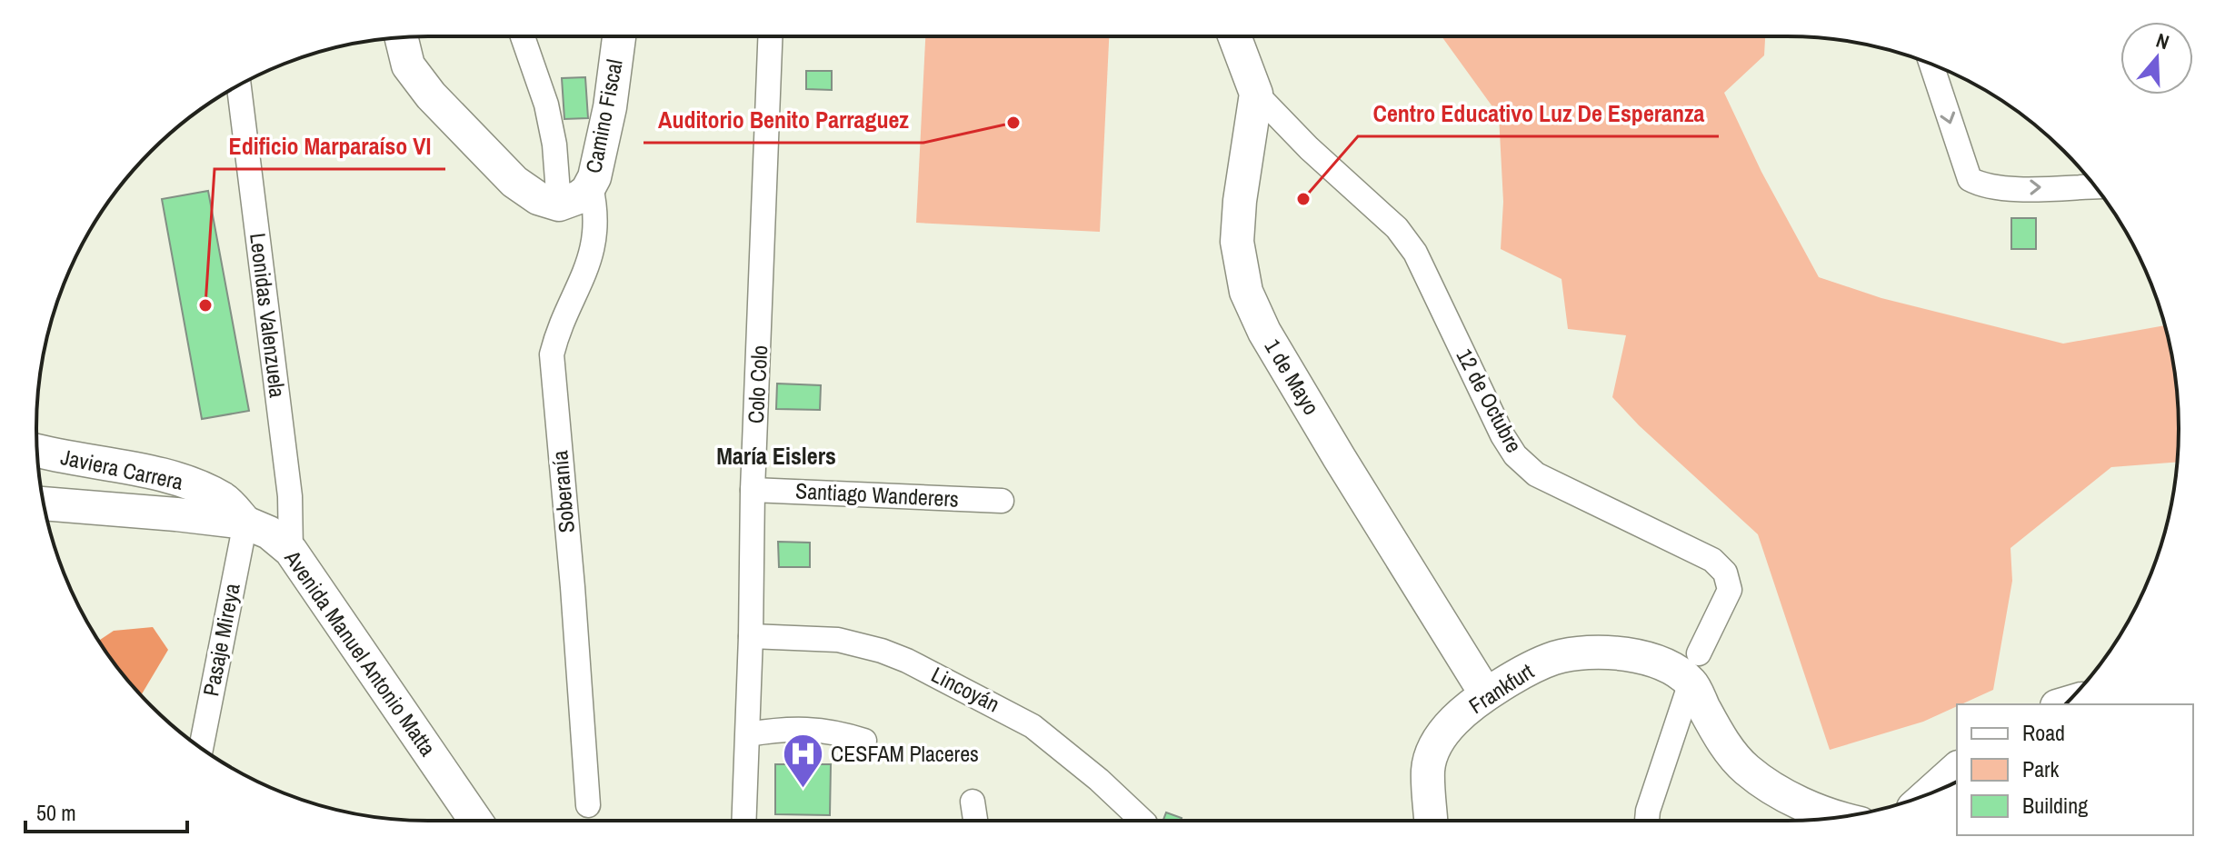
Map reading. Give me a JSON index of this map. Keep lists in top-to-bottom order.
{
  "streets": {
    "street": [
      "Camino Fiscal",
      "Leonidas Valenzuela",
      "1 de Mayo",
      "Colo Colo",
      "12 de Octubre",
      "Javiera Carrera",
      "Soberanía",
      "Santiago Wanderers",
      "Pasaje Mireya",
      "Avenida Manuel Antonio Matta",
      "Frankfurt",
      "Lincoyán"
    ]
  },
  "crossings": [
    ["Camino Fiscal", "Soberanía"],
    ["Leonidas Valenzuela", "Avenida Manuel Antonio Matta"],
    ["1 de Mayo", "12 de Octubre"],
    ["1 de Mayo", "Frankfurt"],
    ["Colo Colo", "Santiago Wanderers"],
    ["Colo Colo", "Lincoyán"],
    ["12 de Octubre", "Frankfurt"],
    ["Javiera Carrera", "Pasaje Mireya"],
    ["Javiera Carrera", "Avenida Manuel Antonio Matta"],
    ["Pasaje Mireya", "Avenida Manuel Antonio Matta"]
  ],
  "districts": ["María Eislers"],
  "places": {
    "other": ["Auditorio Benito Parraguez", "Centro Educativo Luz De Esperanza", "Edificio Marparaíso VI"],
    "hospital": ["CESFAM Placeres"]
  },
  "legend": ["Road", "Park", "Building"],
  "scale_bar": "50 m",
  "north": "top"
}
